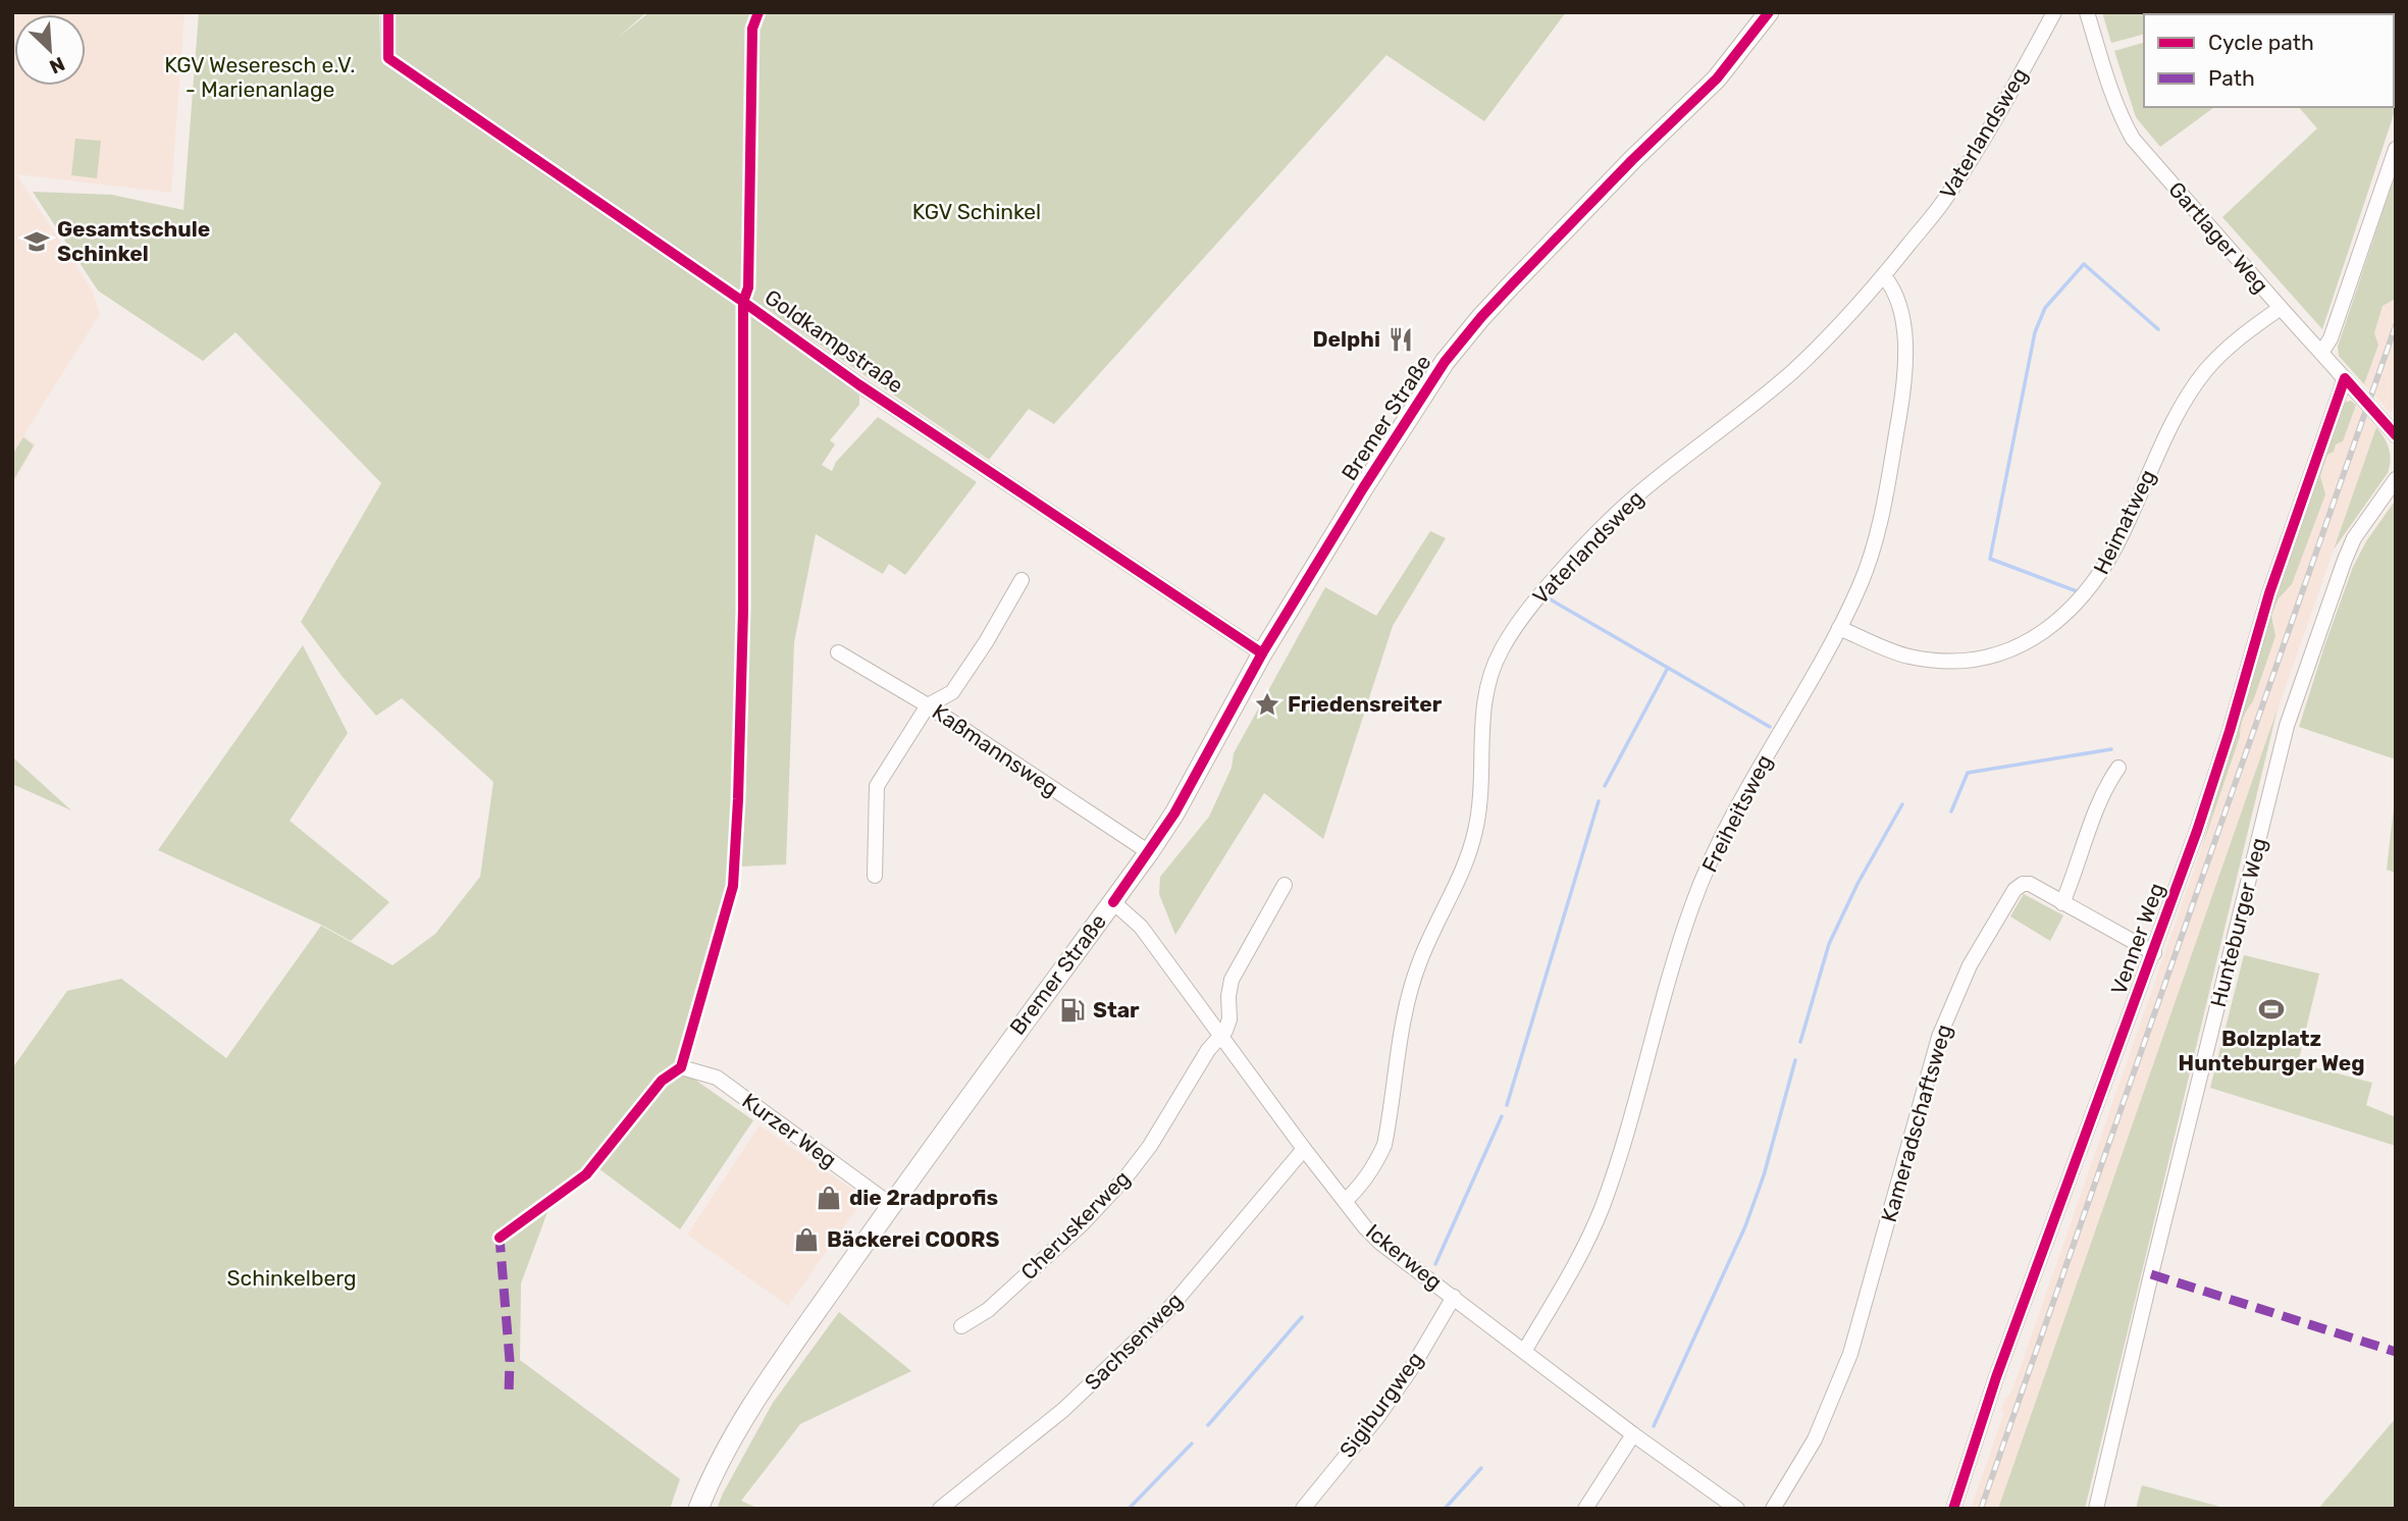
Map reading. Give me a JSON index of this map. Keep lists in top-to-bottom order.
{
  "streets": {
    "main road": ["Bremer Straße"],
    "street": [
      "Vaterlandsweg",
      "Gartlager Weg",
      "Goldkampstraße",
      "Heimatweg",
      "Kaßmannsweg",
      "Freiheitsweg",
      "Hunteburger Weg",
      "Venner Weg",
      "Kameradschaftsweg",
      "Kurzer Weg",
      "Cheruskerweg",
      "Ickerweg",
      "Sachsenweg",
      "Sigiburgweg"
    ]
  },
  "crossings": [
    ["Vaterlandsweg", "Freiheitsweg"],
    ["Vaterlandsweg", "Ickerweg"],
    ["Gartlager Weg", "Heimatweg"],
    ["Gartlager Weg", "Venner Weg"],
    ["Goldkampstraße", "Bremer Straße"],
    ["Bremer Straße", "Kaßmannsweg"],
    ["Bremer Straße", "Kurzer Weg"],
    ["Bremer Straße", "Ickerweg"],
    ["Heimatweg", "Freiheitsweg"],
    ["Freiheitsweg", "Ickerweg"],
    ["Venner Weg", "Kameradschaftsweg"],
    ["Cheruskerweg", "Ickerweg"],
    ["Ickerweg", "Sachsenweg"],
    ["Ickerweg", "Sigiburgweg"]
  ],
  "parks": ["KGV Weseresch e.V. - Marienanlage", "KGV Schinkel", "Schinkelberg"],
  "places": {
    "school or university": ["Gesamtschule Schinkel"],
    "restaurant": ["Delphi"],
    "place": ["Friedensreiter"],
    "sports": ["Bolzplatz Hunteburger Weg"],
    "fuel station": ["Star"],
    "shop": ["die 2radprofis", "Bäckerei COORS"]
  },
  "legend": ["Cycle path", "Path"],
  "north": "bottom right"
}
